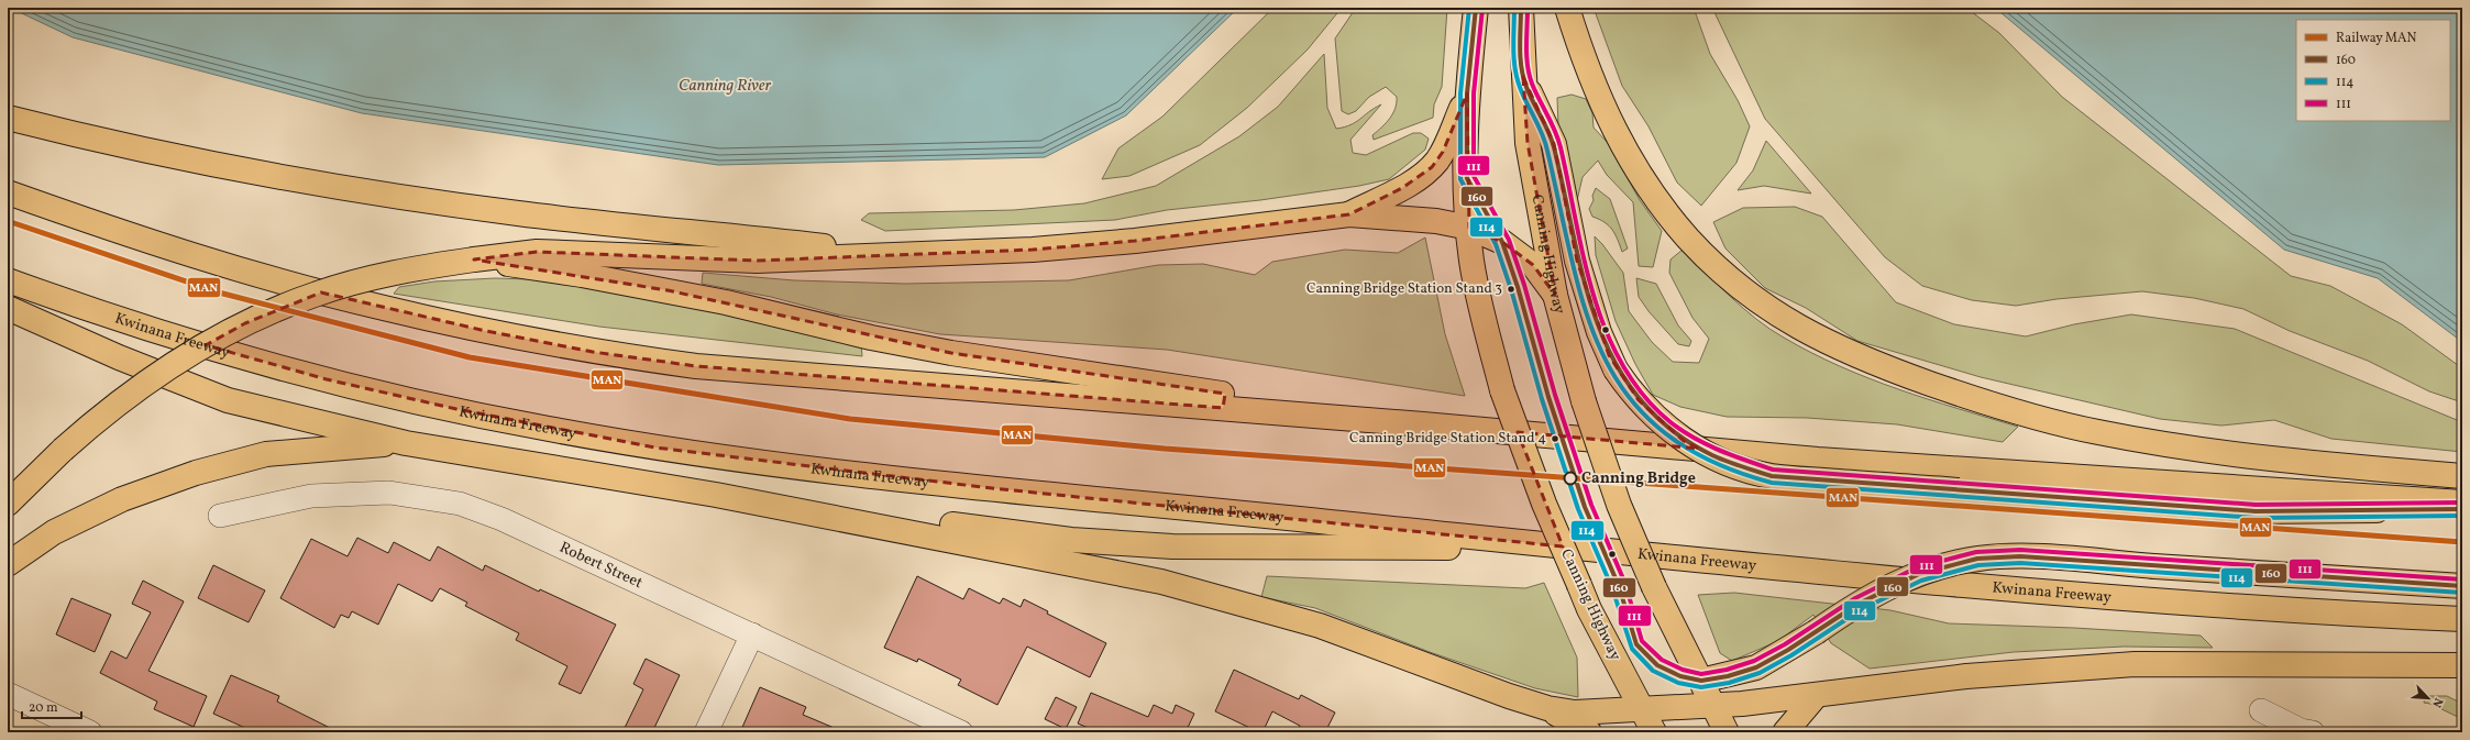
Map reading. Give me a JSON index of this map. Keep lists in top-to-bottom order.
{
  "streets": {
    "highway": ["Canning Highway", "Kwinana Freeway"],
    "street": ["Robert Street"]
  },
  "water": ["Canning River"],
  "places": ["Canning Bridge Station Stand 3", "Canning Bridge Station Stand 4", "Canning Bridge"],
  "lines": [
    "transit line 160",
    "transit line 114",
    "transit line 111",
    "rail line MAN"
  ],
  "legend": [
    "Railway MAN",
    "160",
    "114",
    "111"
  ],
  "scale_bar": "20 m",
  "north": "bottom right"
}
